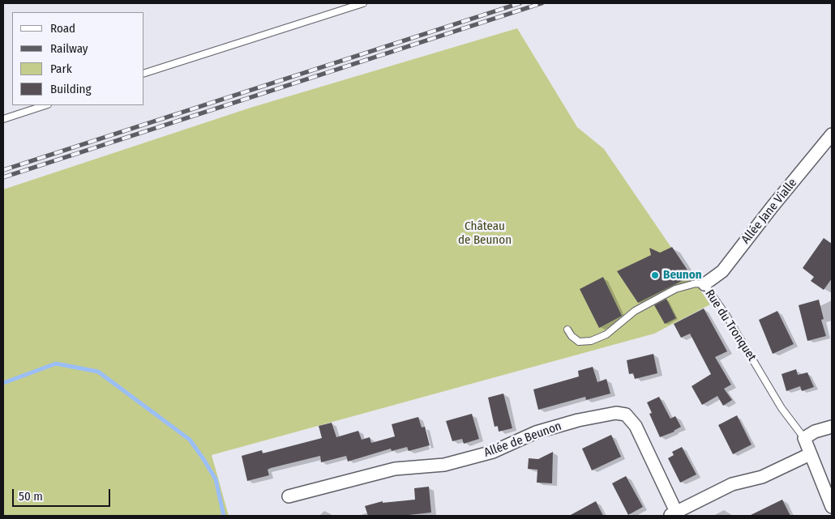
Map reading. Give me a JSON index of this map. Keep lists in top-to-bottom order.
{
  "streets": {
    "street": ["Allée Jane Vialle", "Allée de Beunon"],
    "lane": ["Rue du Tronquet"]
  },
  "crossings": [
    ["Allée Jane Vialle", "Rue du Tronquet"]
  ],
  "parks": ["Château de Beunon"],
  "places": ["Beunon"],
  "legend": [
    "Road",
    "Railway",
    "Park",
    "Building"
  ],
  "scale_bar": "50 m"
}
